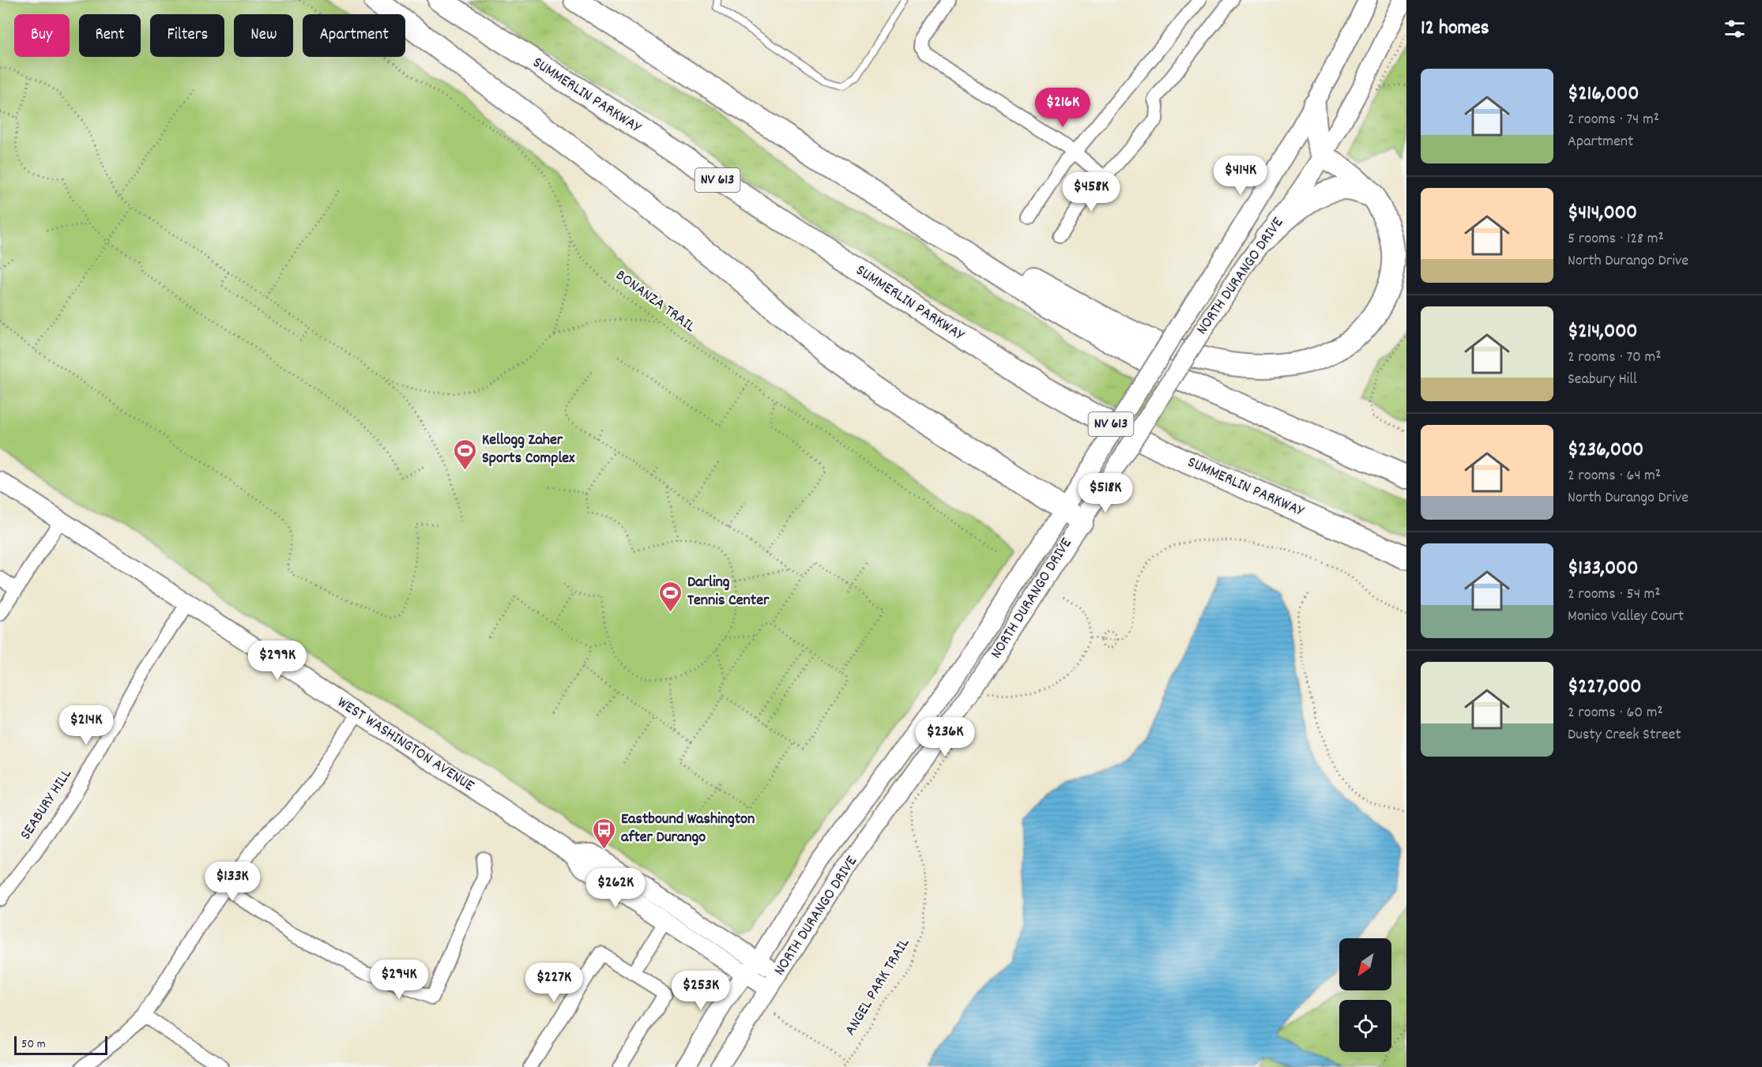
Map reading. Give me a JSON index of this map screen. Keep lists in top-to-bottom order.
{
  "streets": {
    "highway": ["SUMMERLIN PARKWAY", "NV 613"],
    "main road": ["NORTH DURANGO DRIVE", "WEST WASHINGTON AVENUE"],
    "street": ["SEABURY HILL"],
    "path": ["BONANZA TRAIL", "ANGEL PARK TRAIL"]
  },
  "crossings": [
    ["NORTH DURANGO DRIVE", "WEST WASHINGTON AVENUE"],
    ["WEST WASHINGTON AVENUE", "SEABURY HILL"]
  ],
  "places": {
    "sports": ["Kellogg Zaher Sports Complex", "Darling Tennis Center"],
    "bus stop": ["Eastbound Washington after Durango"]
  },
  "scale_bar": "50 m",
  "north": "bottom left",
  "page": {
    "heading": "12 homes",
    "chip": [
      "Buy",
      "Rent",
      "Filters",
      "New",
      "Apartment"
    ],
    "list": [
      {
        "name": "$216,000",
        "note": "2 rooms · 74 m² · Apartment"
      },
      {
        "name": "$414,000",
        "note": "5 rooms · 128 m² · North Durango Drive"
      },
      {
        "name": "$214,000",
        "note": "2 rooms · 70 m² · Seabury Hill"
      },
      {
        "name": "$236,000",
        "note": "2 rooms · 64 m² · North Durango Drive"
      },
      {
        "name": "$133,000",
        "note": "2 rooms · 54 m² · Monico Valley Court"
      },
      {
        "name": "$227,000",
        "note": "2 rooms · 60 m² · Dusty Creek Street"
      }
    ],
    "price": [
      "$216K",
      "$414K",
      "$458K",
      "$518K",
      "$299K",
      "$214K",
      "$236K",
      "$133K",
      "$262K",
      "$294K",
      "$227K",
      "$253K"
    ],
    "scale": "50 m"
  }
}
